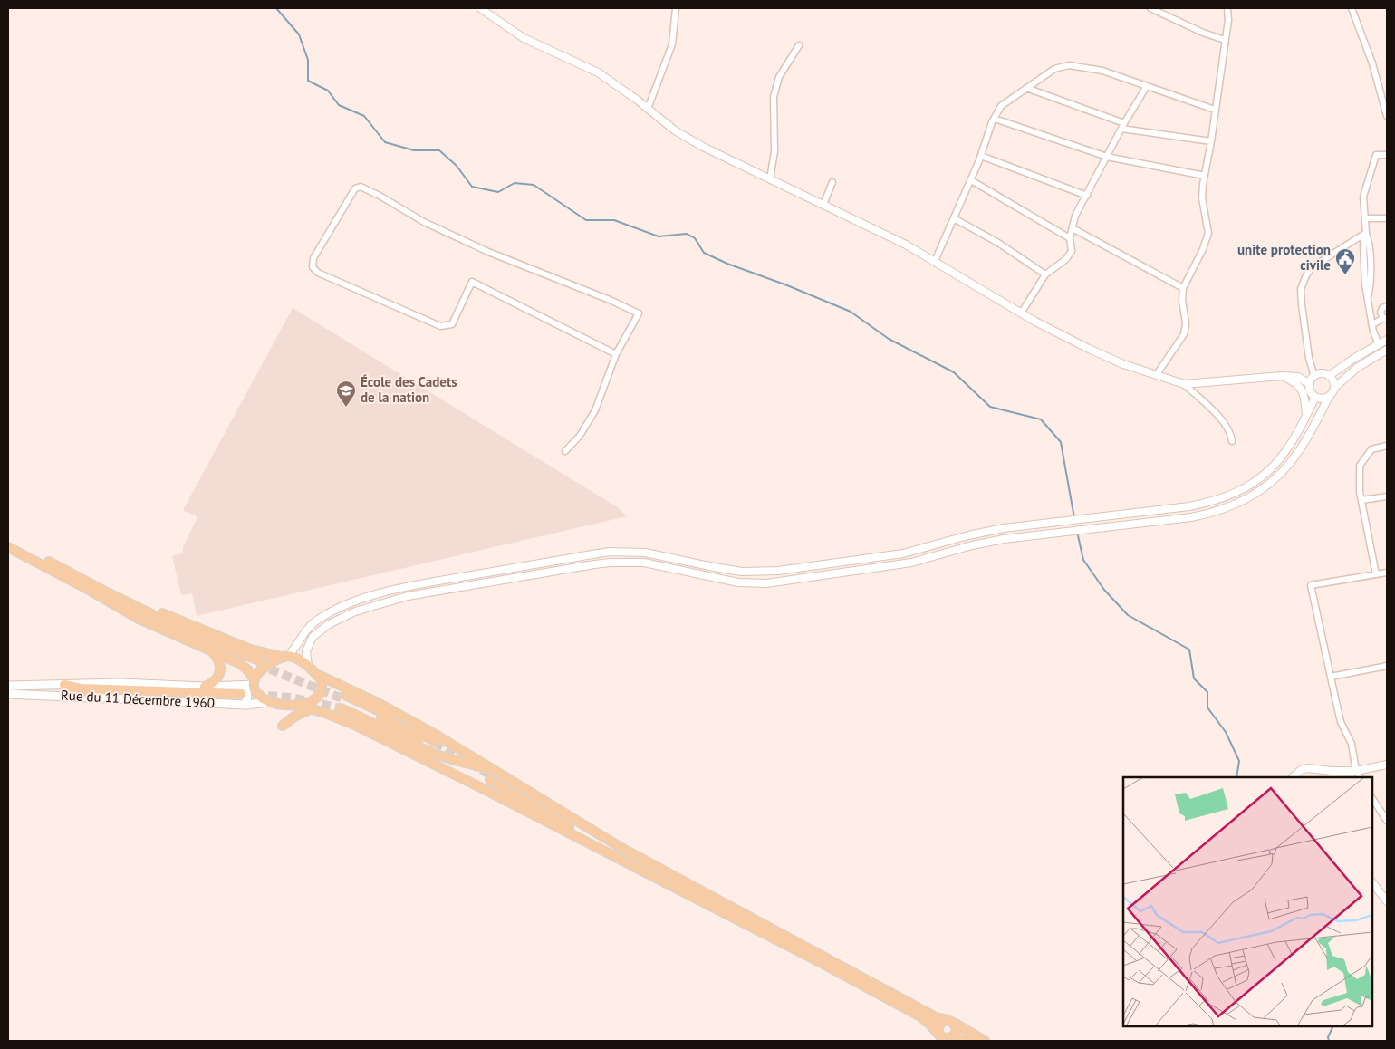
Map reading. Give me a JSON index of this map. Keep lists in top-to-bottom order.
{
  "streets": {
    "main road": ["Rue du 11 Décembre 1960"]
  },
  "places": {
    "public building": ["unite protection civile"],
    "school or university": ["École des Cadets de la nation"]
  }
}
